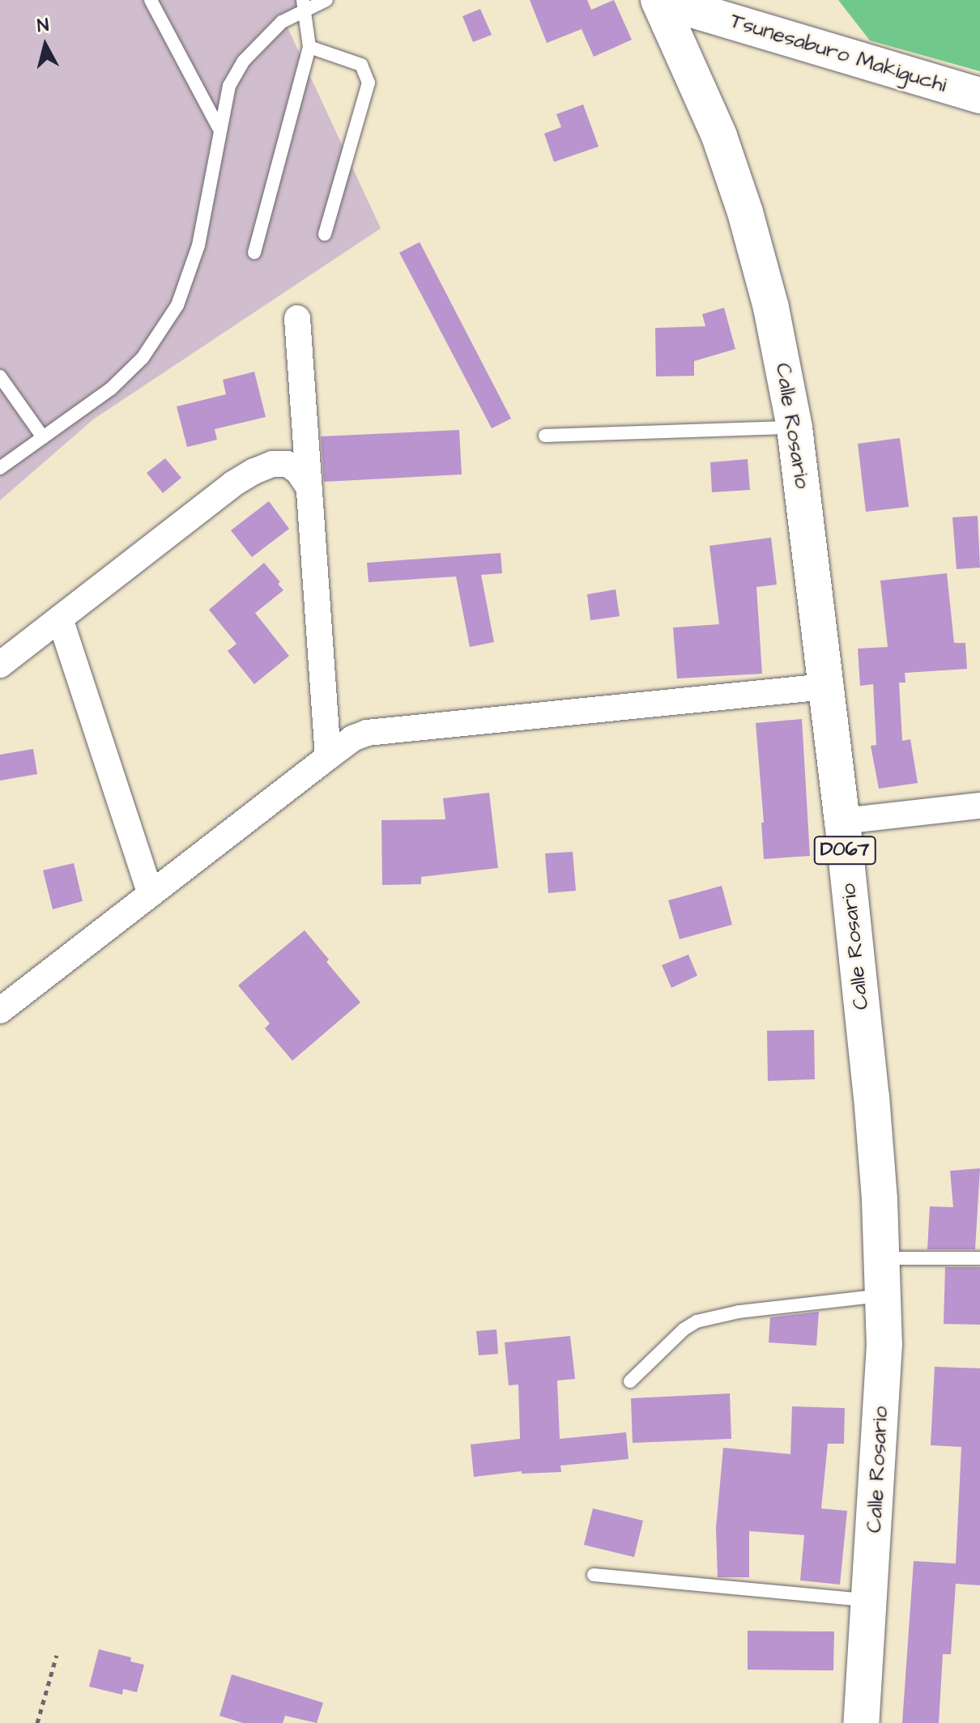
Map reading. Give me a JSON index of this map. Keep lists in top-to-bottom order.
{
  "streets": {
    "main road": ["Tsunesaburo Makiguchi", "Calle Rosario", "D067"]
  },
  "crossings": [
    ["Tsunesaburo Makiguchi", "Calle Rosario"]
  ],
  "north": "top"
}
